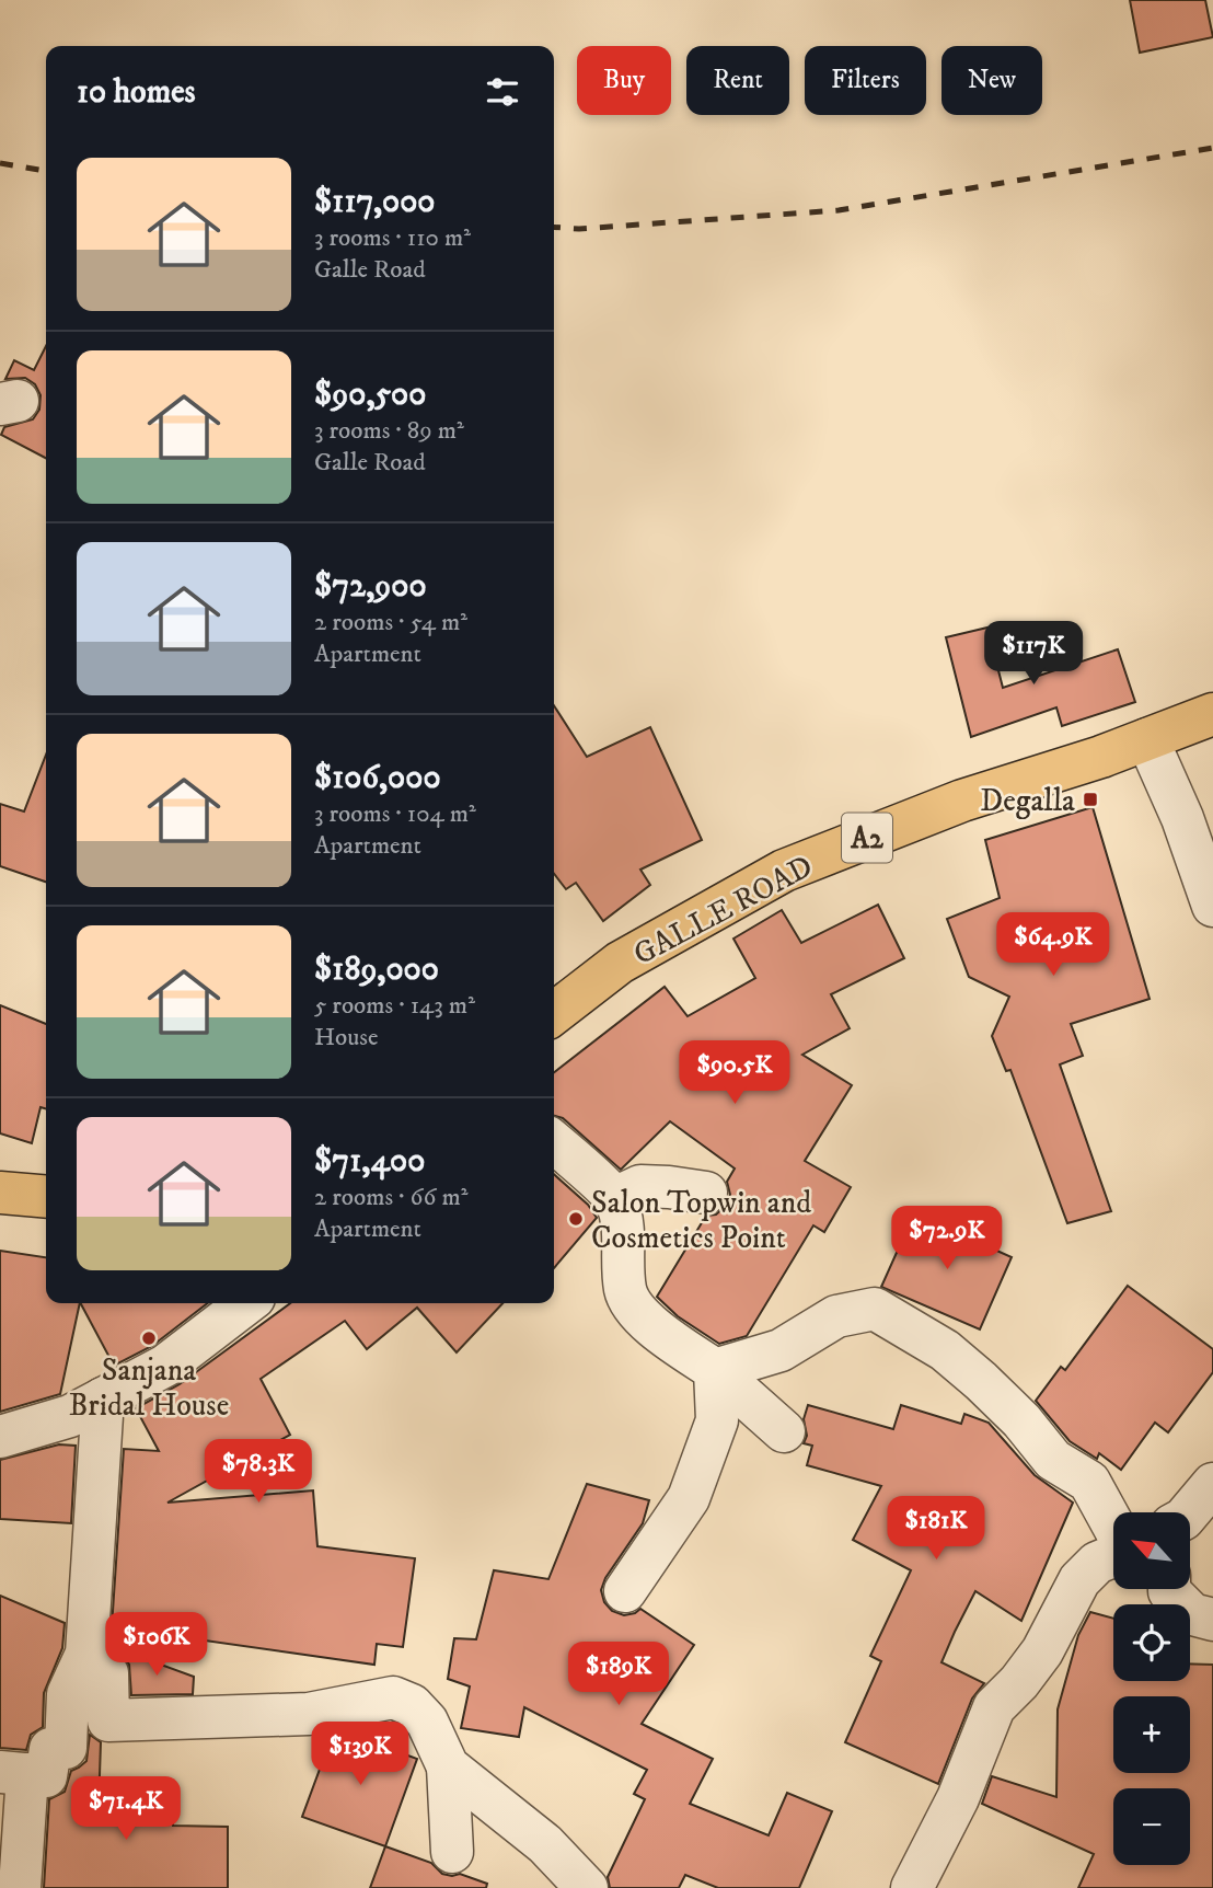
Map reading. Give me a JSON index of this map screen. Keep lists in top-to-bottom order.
{
  "streets": {
    "highway": ["A2", "GALLE ROAD"]
  },
  "places": {
    "transit": ["Degalla"],
    "other": ["Salon Topwin and Cosmetics Point", "Sanjana Bridal House"]
  },
  "north": "top left",
  "page": {
    "chip": [
      "Buy",
      "Rent",
      "Filters",
      "New"
    ],
    "heading": "10 homes",
    "list": [
      {
        "name": "$117,000",
        "note": "3 rooms · 110 m² · Galle Road"
      },
      {
        "name": "$90,500",
        "note": "3 rooms · 89 m² · Galle Road"
      },
      {
        "name": "$72,900",
        "note": "2 rooms · 54 m² · Apartment"
      },
      {
        "name": "$106,000",
        "note": "3 rooms · 104 m² · Apartment"
      },
      {
        "name": "$189,000",
        "note": "5 rooms · 143 m² · House"
      },
      {
        "name": "$71,400",
        "note": "2 rooms · 66 m² · Apartment"
      }
    ],
    "price": [
      "$117K",
      "$64.9K",
      "$90.5K",
      "$72.9K",
      "$78.3K",
      "$181K",
      "$106K",
      "$189K",
      "$139K",
      "$71.4K"
    ],
    "map_buttons": ["+", "−"]
  }
}
